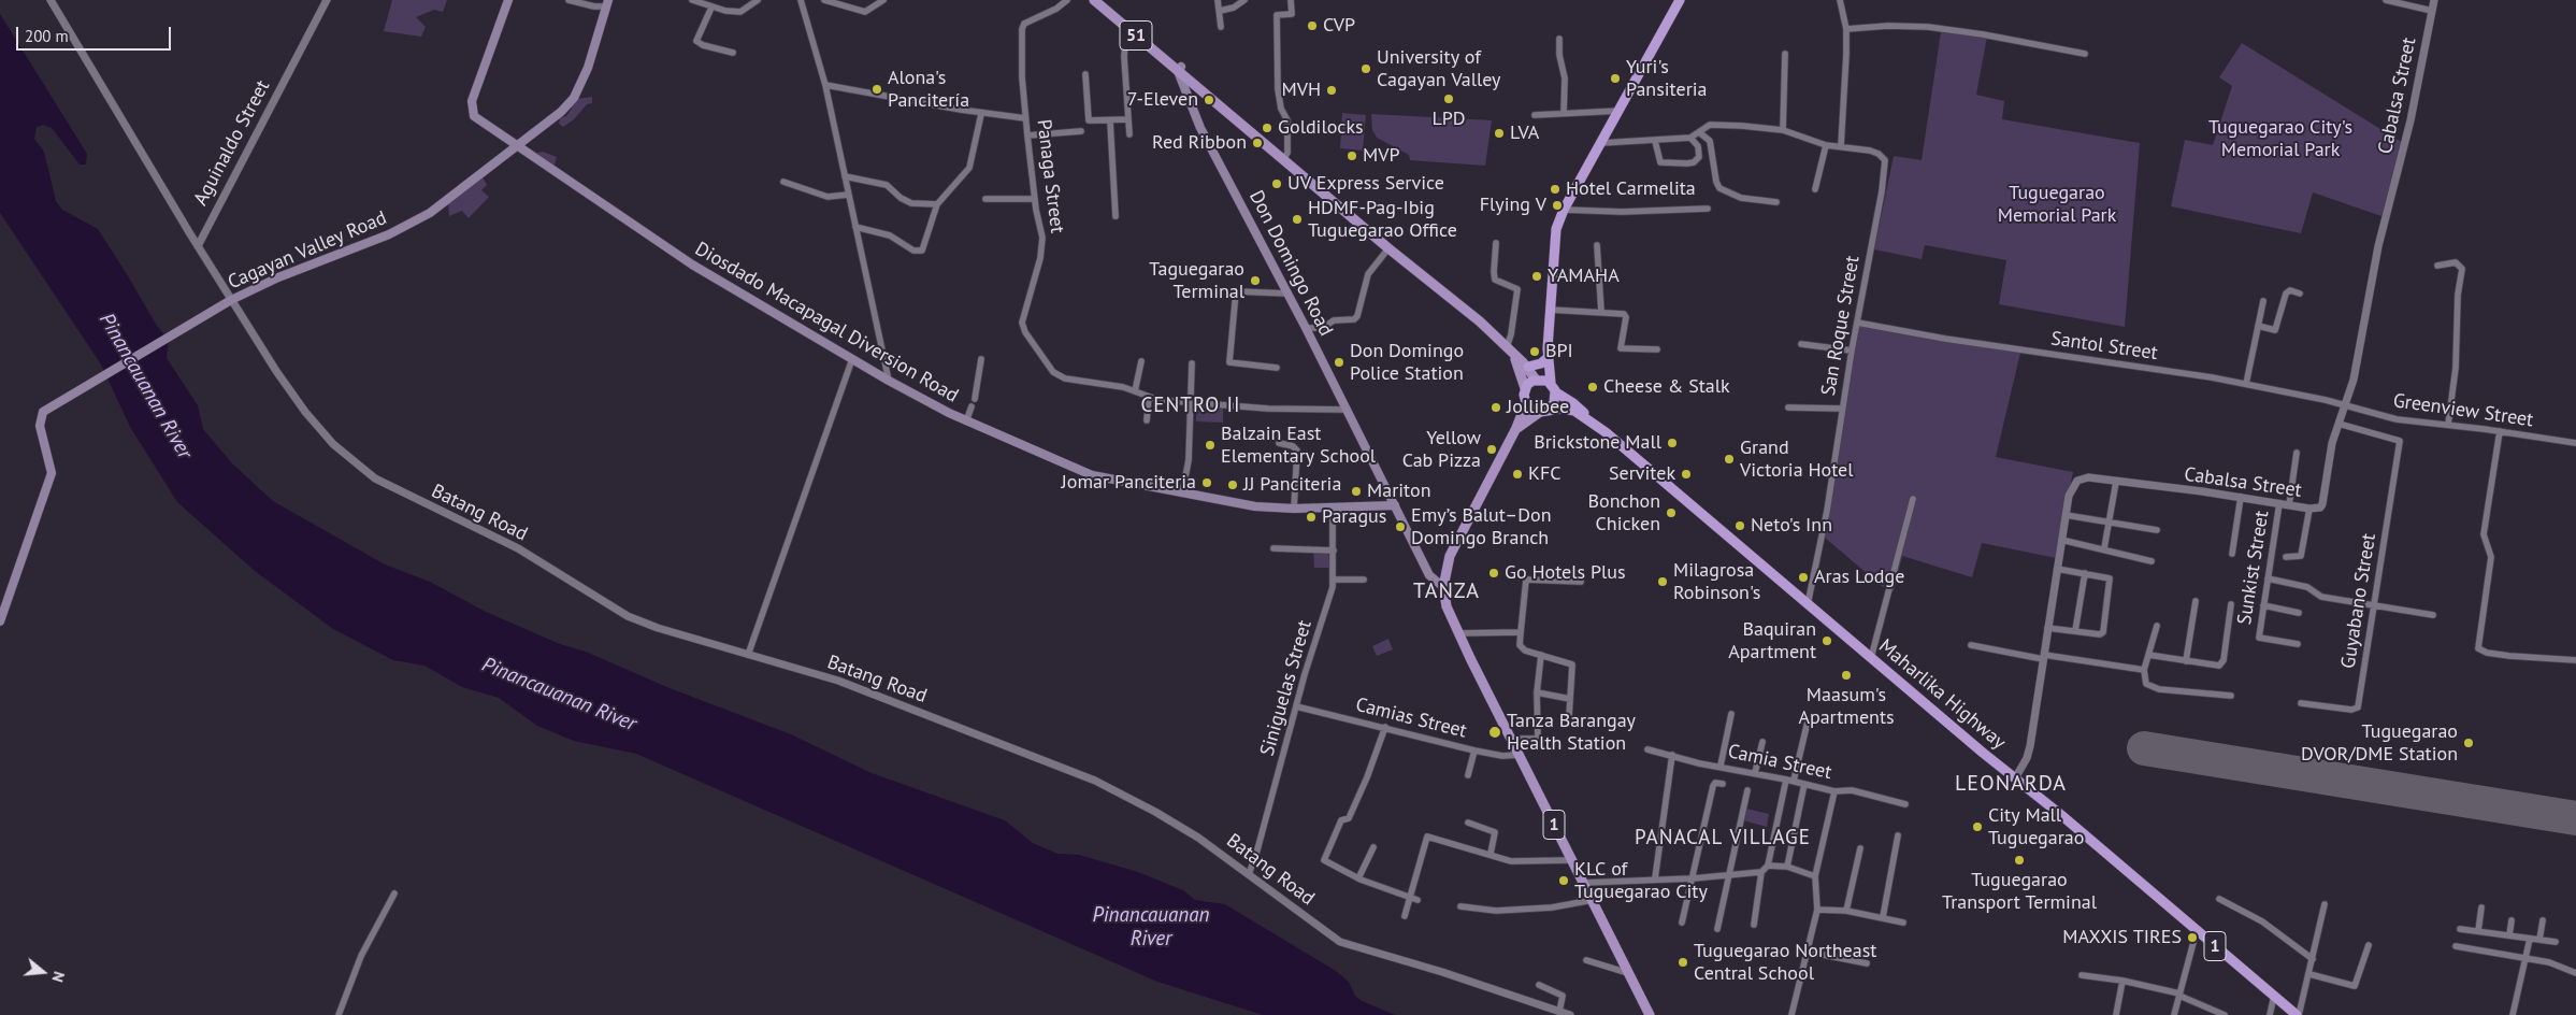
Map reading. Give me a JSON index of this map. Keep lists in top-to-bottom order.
{
  "streets": {
    "highway": ["Maharlika Highway", "1"],
    "main road": [
      "51",
      "Cagayan Valley Road",
      "Don Domingo Road",
      "Diosdado Macapagal Diversion Road"
    ],
    "street": [
      "Cabalsa Street",
      "Aguinaldo Street",
      "Panaga Street",
      "San Roque Street",
      "Santol Street",
      "Greenview Street",
      "Batang Road",
      "Sunkist Street",
      "Guyabano Street",
      "Siniguelas Street",
      "Camias Street",
      "Camia Street"
    ]
  },
  "crossings": [
    ["51", "Don Domingo Road"],
    ["51", "Maharlika Highway"],
    ["51", "1"],
    ["Cabalsa Street", "Santol Street"],
    ["Cabalsa Street", "Greenview Street"],
    ["Cabalsa Street", "Sunkist Street"],
    ["Cabalsa Street", "Guyabano Street"],
    ["Cabalsa Street", "Maharlika Highway"],
    ["Cagayan Valley Road", "Diosdado Macapagal Diversion Road"],
    ["Cagayan Valley Road", "Batang Road"],
    ["Don Domingo Road", "Diosdado Macapagal Diversion Road"],
    ["Don Domingo Road", "1"],
    ["Diosdado Macapagal Diversion Road", "Siniguelas Street"],
    ["San Roque Street", "Santol Street"],
    ["San Roque Street", "Maharlika Highway"],
    ["Santol Street", "Greenview Street"],
    ["Batang Road", "Siniguelas Street"],
    ["Siniguelas Street", "Camias Street"],
    ["Maharlika Highway", "1"],
    ["Camias Street", "1"]
  ],
  "districts": [
    "CENTRO II",
    "TANZA",
    "LEONARDA",
    "PANACAL VILLAGE"
  ],
  "water": ["Pinancauanan River"],
  "parks": ["Tuguegarao City's Memorial Park", "Tuguegarao Memorial Park"],
  "places": [
    "CVP",
    "University of Cagayan Valley",
    "Yuri's Pansiteria",
    "Alona's Pancitería",
    "MVH",
    "LPD",
    "7-Eleven",
    "Goldilocks",
    "LVA",
    "Red Ribbon",
    "MVP",
    "UV Express Service",
    "Hotel Carmelita",
    "Flying V",
    "HDMF-Pag-Ibig Tuguegarao Office",
    "YAMAHA",
    "Taguegarao Terminal",
    "BPI",
    "Don Domingo Police Station",
    "Cheese & Stalk",
    "Jollibee",
    "Brickstone Mall",
    "Balzain East Elementary School",
    "Yellow Cab Pizza",
    "Grand Victoria Hotel",
    "KFC",
    "Servitek",
    "Jomar Panciteria",
    "JJ Panciteria",
    "Mariton",
    "Bonchon Chicken",
    "Paragus",
    "Neto's Inn",
    "Emy’s Balut–Don Domingo Branch",
    "Go Hotels Plus",
    "Aras Lodge",
    "Milagrosa Robinson's",
    "Baquiran Apartment",
    "Maasum's Apartments",
    "Tanza Barangay Health Station",
    "Tuguegarao DVOR/DME Station",
    "City Mall Tuguegarao",
    "Tuguegarao Transport Terminal",
    "KLC of Tuguegarao City",
    "MAXXIS TIRES",
    "Tuguegarao Northeast Central School"
  ],
  "scale_bar": "200 m",
  "north": "right"
}
